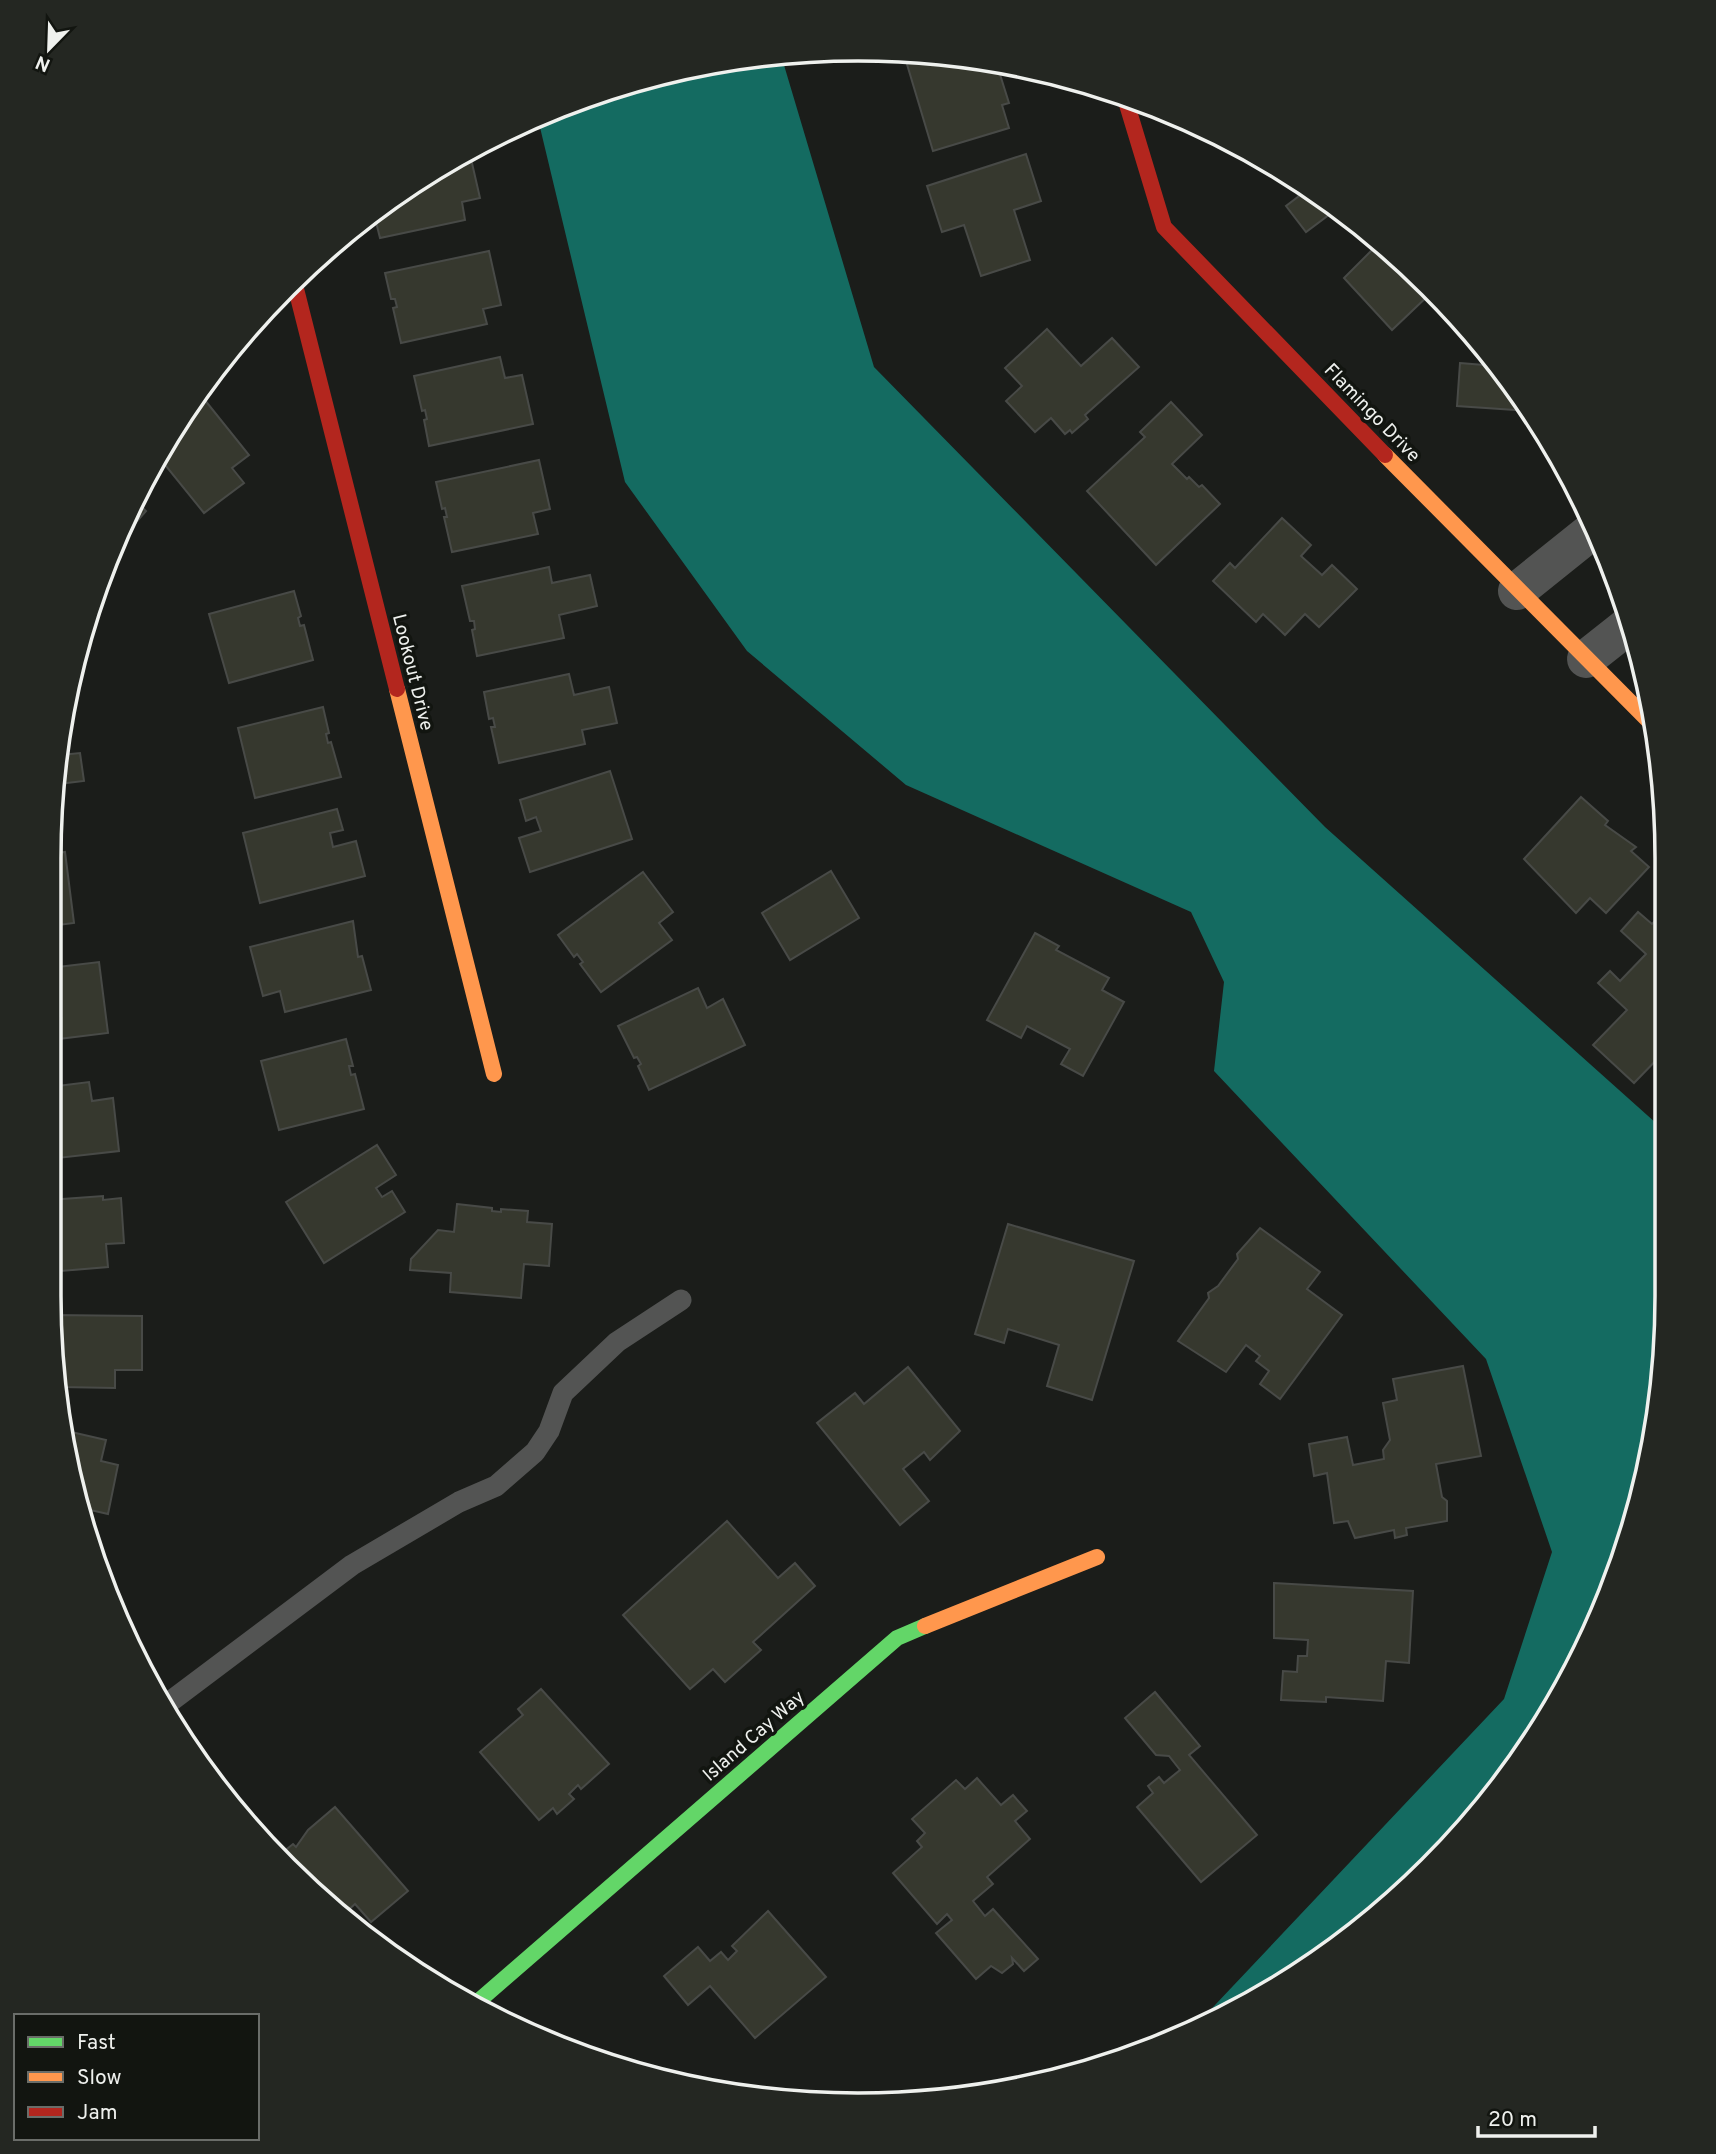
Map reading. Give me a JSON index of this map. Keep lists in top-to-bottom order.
{
  "streets": {
    "street": ["Flamingo Drive", "Lookout Drive", "Island Cay Way"]
  },
  "legend": ["Fast", "Slow", "Jam"],
  "scale_bar": "20 m",
  "north": "bottom left"
}
